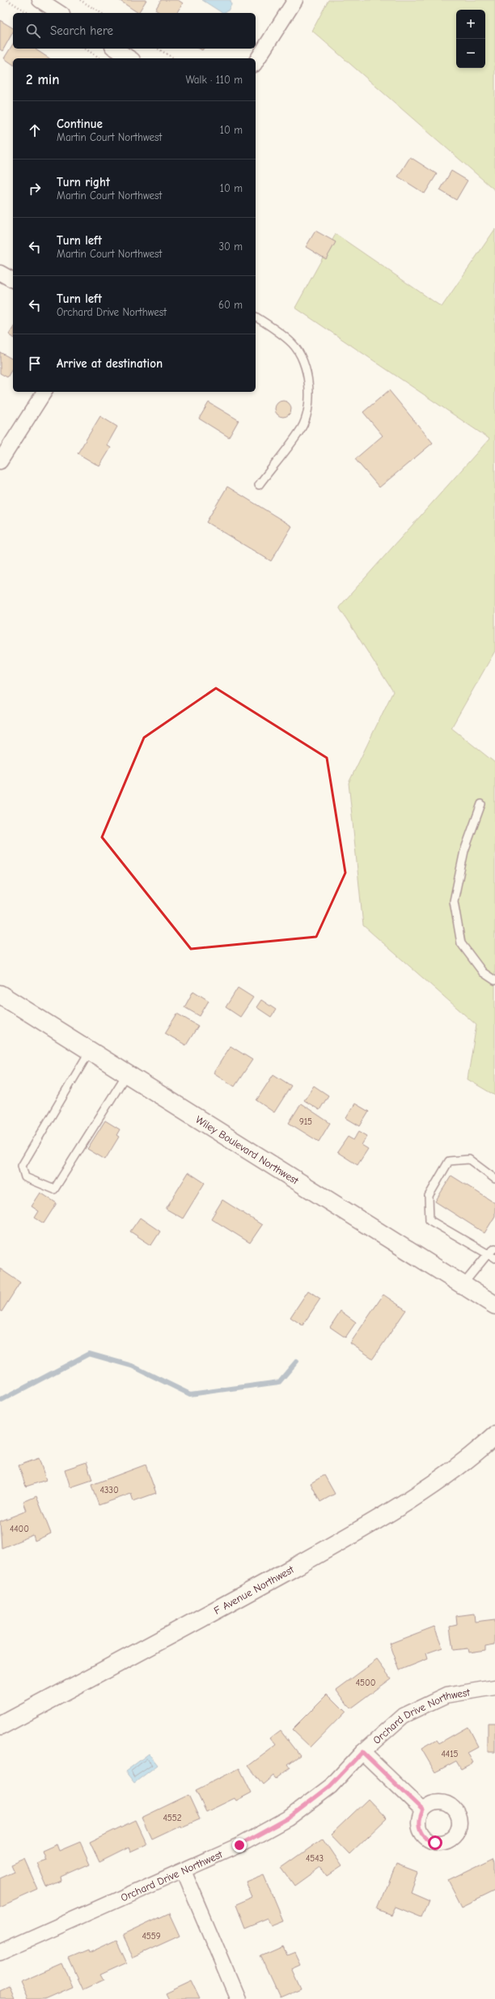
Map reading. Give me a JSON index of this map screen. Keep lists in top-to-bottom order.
{
  "streets": {
    "street": ["Wiley Boulevard Northwest", "F Avenue Northwest", "Orchard Drive Northwest"]
  },
  "house_numbers": [
    "915",
    "4330",
    "4400",
    "4500",
    "4415",
    "4552",
    "4543",
    "4559"
  ],
  "page": {
    "map_buttons": ["+", "−"],
    "search": "Search here",
    "heading": ["2 min", "Walk · 110 m"],
    "list": [
      ["Continue", "Martin Court Northwest", "10 m"],
      ["Turn right", "Martin Court Northwest", "10 m"],
      ["Turn left", "Martin Court Northwest", "30 m"],
      ["Turn left", "Orchard Drive Northwest", "60 m"],
      "Arrive at destination"
    ]
  }
}
